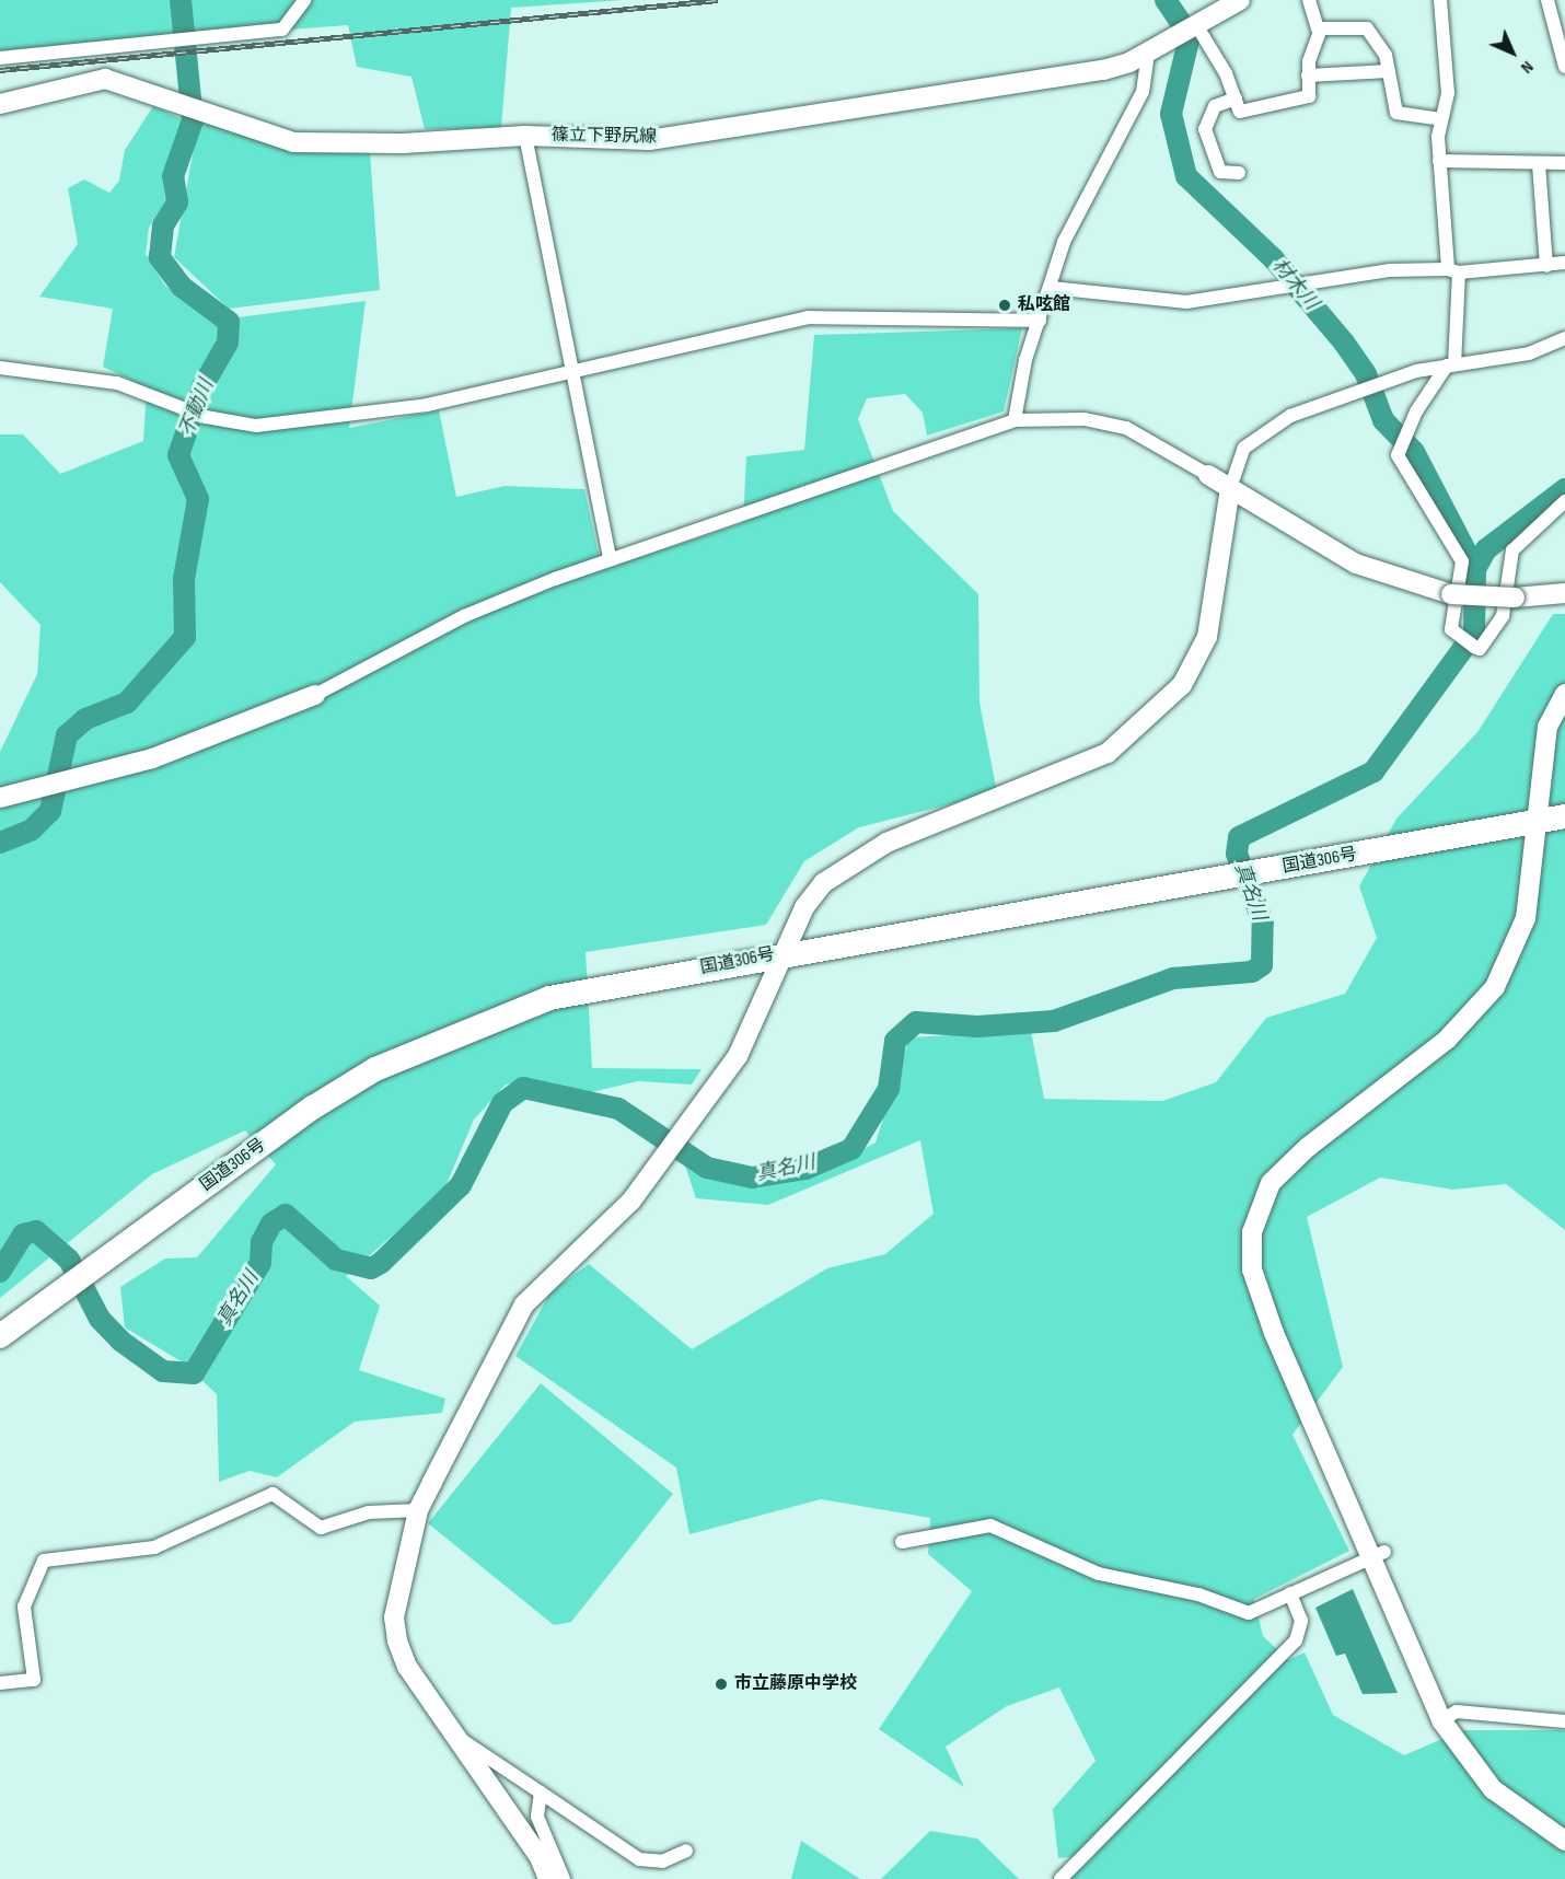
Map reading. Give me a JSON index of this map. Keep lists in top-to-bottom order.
{
  "streets": {
    "highway": ["国道306号"],
    "street": ["篠立下野尻線"]
  },
  "water": ["材木川", "不動川", "真名川"],
  "places": ["私呟館", "市立藤原中学校"],
  "north": "bottom right"
}
